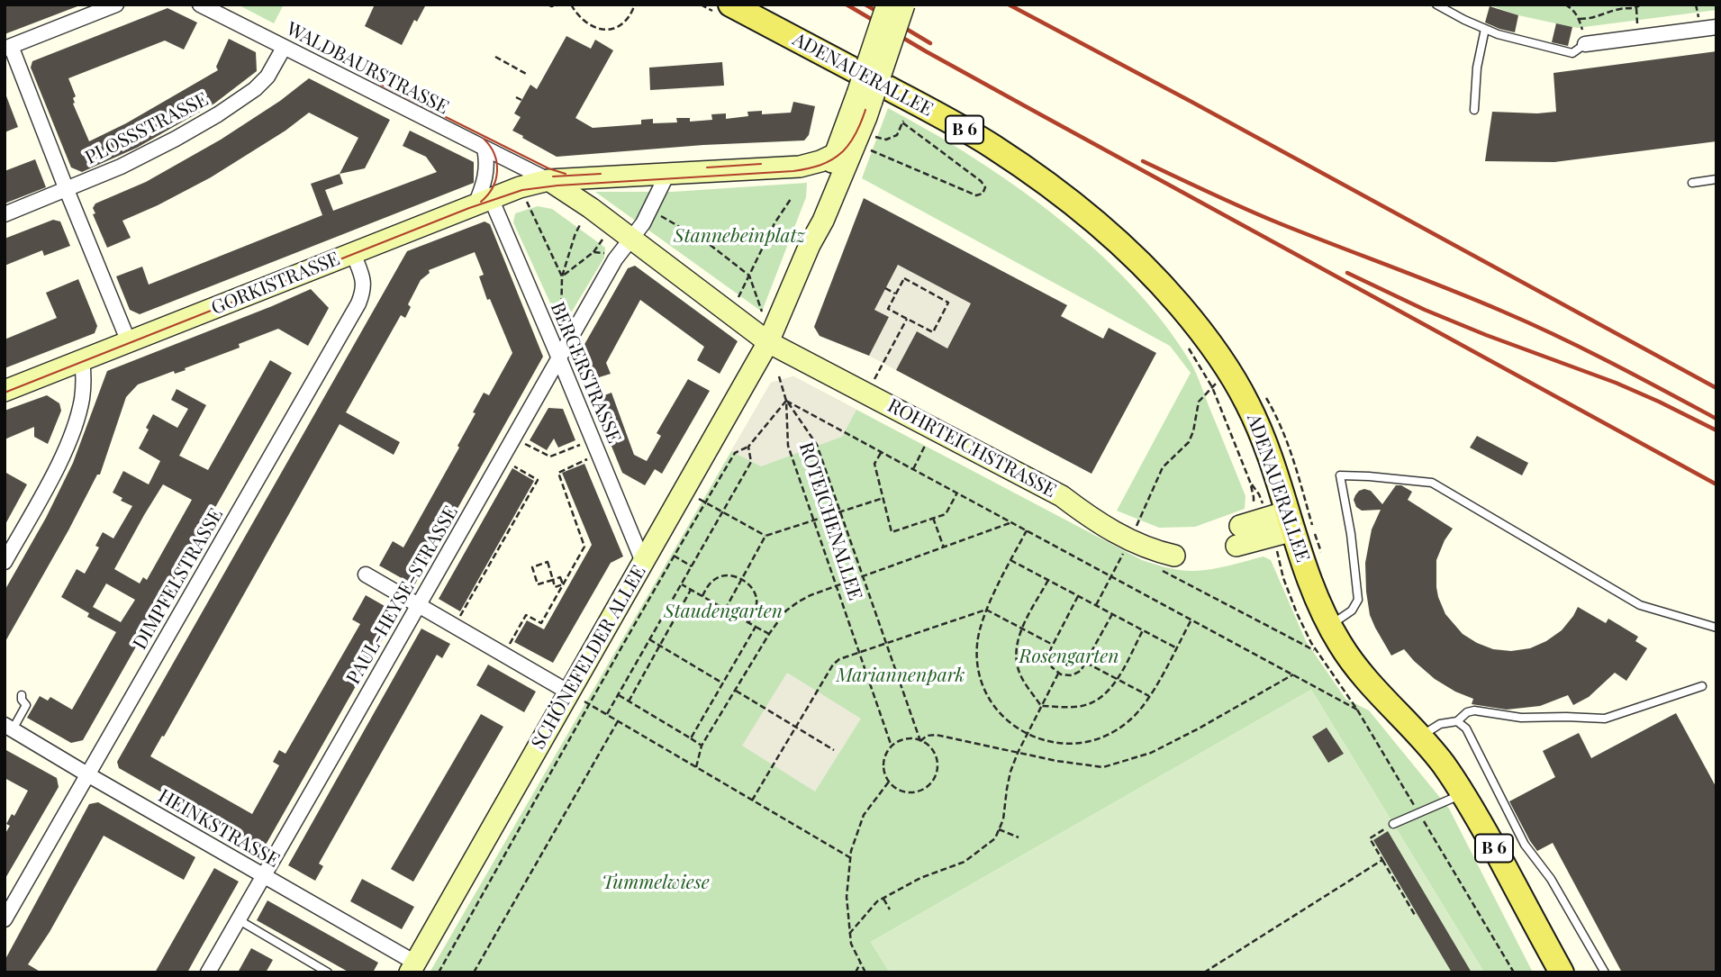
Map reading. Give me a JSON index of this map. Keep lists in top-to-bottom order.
{
  "streets": {
    "main road": [
      "ADENAUERALLEE",
      "B 6",
      "GORKISTRASSE",
      "ROHRTEICHSTRASSE",
      "SCHÖNEFELDER ALLEE"
    ],
    "street": [
      "WALDBAURSTRASSE",
      "PLOSSSTRASSE",
      "BERGERSTRASSE",
      "DIMPFELSTRASSE",
      "PAUL-HEYSE-STRASSE",
      "HEINKSTRASSE"
    ],
    "path": ["ROTEICHENALLEE"]
  },
  "crossings": [
    ["WALDBAURSTRASSE", "PLOSSSTRASSE"],
    ["WALDBAURSTRASSE", "GORKISTRASSE"],
    ["GORKISTRASSE", "BERGERSTRASSE"],
    ["GORKISTRASSE", "DIMPFELSTRASSE"],
    ["BERGERSTRASSE", "PAUL-HEYSE-STRASSE"],
    ["BERGERSTRASSE", "SCHÖNEFELDER ALLEE"],
    ["ROHRTEICHSTRASSE", "SCHÖNEFELDER ALLEE"],
    ["DIMPFELSTRASSE", "HEINKSTRASSE"],
    ["PAUL-HEYSE-STRASSE", "HEINKSTRASSE"],
    ["SCHÖNEFELDER ALLEE", "HEINKSTRASSE"]
  ],
  "parks": [
    "Stannebeinplatz",
    "Staudengarten",
    "Rosengarten",
    "Mariannenpark",
    "Tummelwiese"
  ]
}
